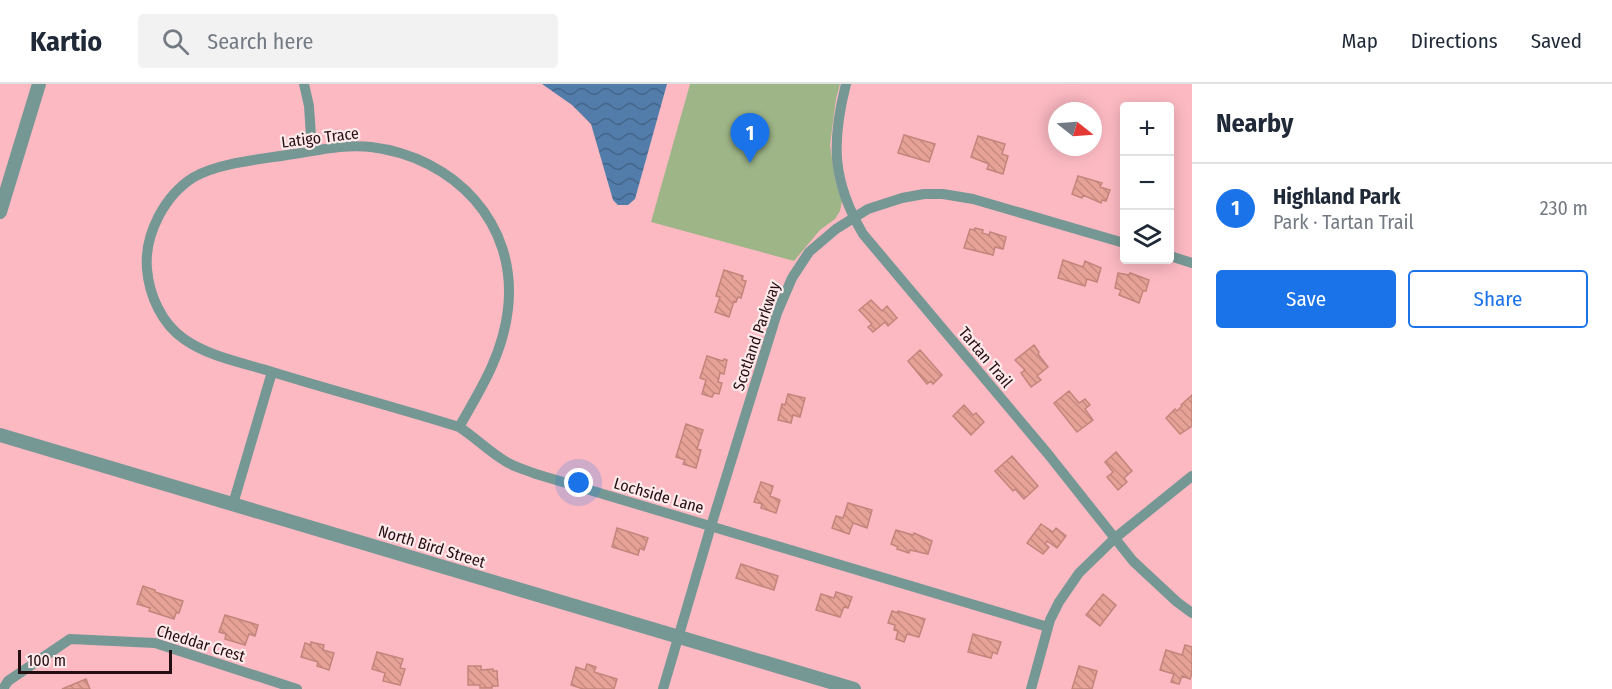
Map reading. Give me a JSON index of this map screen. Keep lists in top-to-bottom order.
{
  "streets": {
    "street": [
      "Latigo Trace",
      "Scotland Parkway",
      "Tartan Trail",
      "Lochside Lane",
      "North Bird Street",
      "Cheddar Crest"
    ]
  },
  "crossings": [
    ["Latigo Trace", "Lochside Lane"],
    ["Scotland Parkway", "Tartan Trail"],
    ["Scotland Parkway", "Lochside Lane"],
    ["Scotland Parkway", "North Bird Street"]
  ],
  "scale_bar": "100 m",
  "north": "right",
  "page": {
    "header": "Kartio",
    "search": "Search here",
    "nav": ["Map", "Directions", "Saved"],
    "heading": "Nearby",
    "map_buttons": ["+", "−"],
    "pins": "1",
    "list": [
      {
        "mark": "1",
        "name": "Highland Park",
        "note": "Park · Tartan Trail",
        "value": "230 m"
      }
    ],
    "buttons": ["Save", "Share"],
    "scale": "100 m"
  }
}
